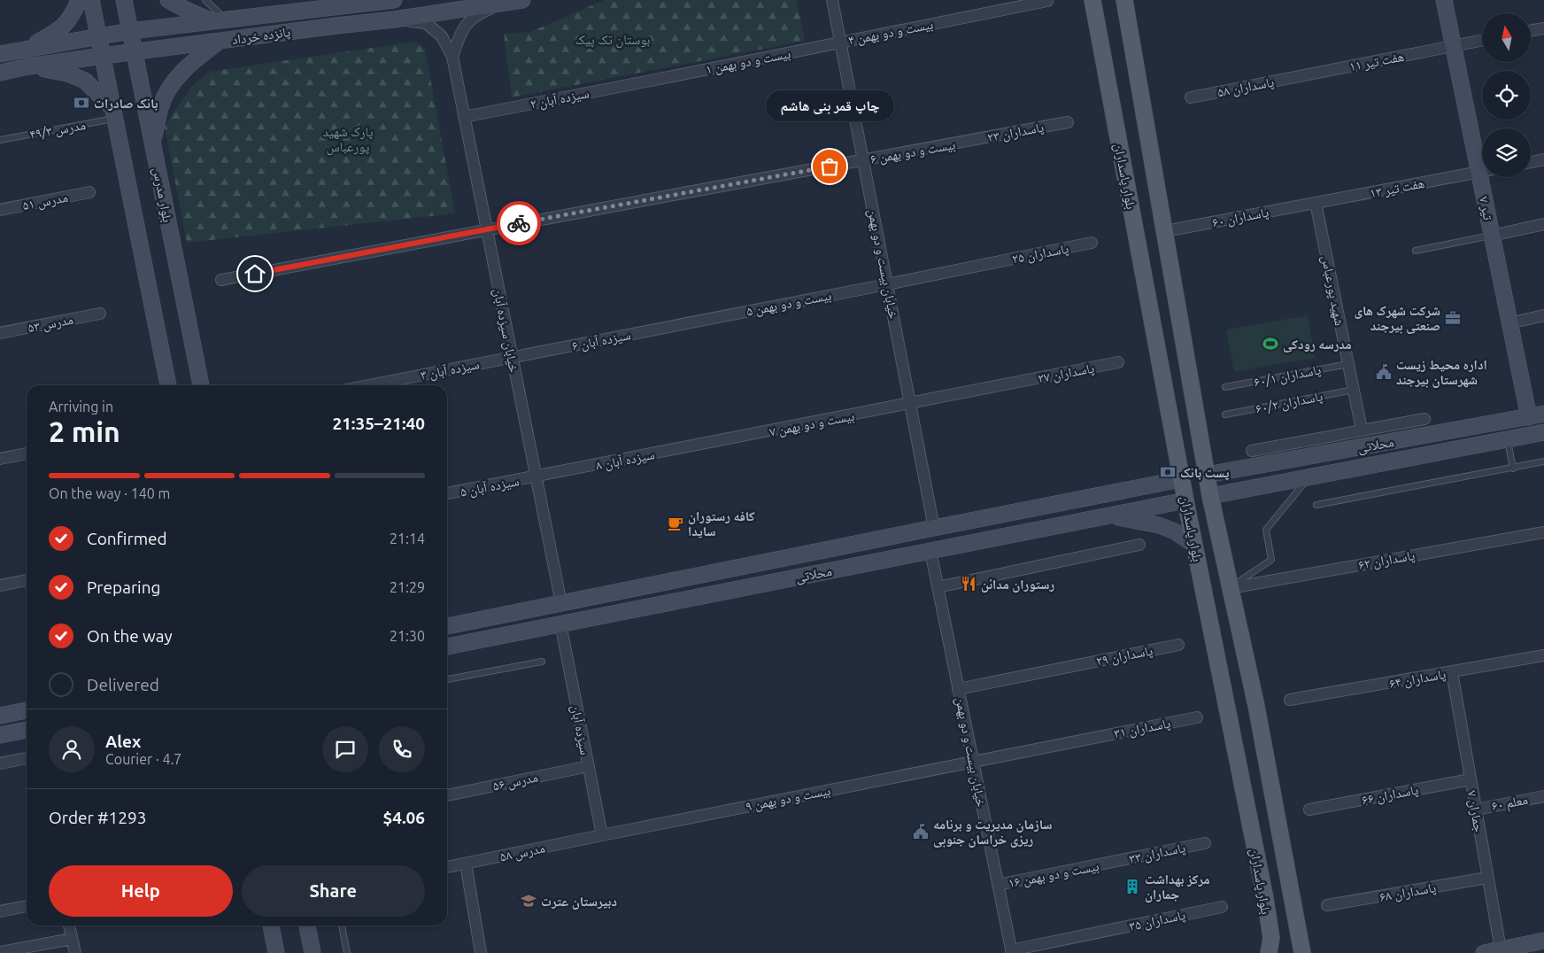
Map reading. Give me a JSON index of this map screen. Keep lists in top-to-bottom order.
{
  "streets": {
    "main road": [
      "پانزده خرداد",
      "بلوار پاسداران",
      "بلوار مدرس",
      "۷ تیر",
      "محلاتی"
    ],
    "street": [
      "بیست و دو بهمن ۴",
      "بیست و دو بهمن ۱",
      "هفت تیر ۱۱",
      "پاسداران ۵۸",
      "سیزده آبان ۲",
      "پاسداران ۲۳",
      "بیست و دو بهمن ۶",
      "هفت تیر ۱۳",
      "مدرس ۵۱",
      "پاسداران ۶۰",
      "پاسداران ۲۵",
      "خیابان بیست و دو بهمن",
      "شهید پورعباس",
      "بیست و دو بهمن ۵",
      "مدرس ۵۳",
      "خیابان سیزده آبان",
      "سیزده آبان ۶",
      "سیزده آبان ۳",
      "پاسداران ۲۷",
      "بیست و دو بهمن ۷",
      "سیزده آبان ۸",
      "سیزده آبان ۵",
      "پاسداران ۶۲",
      "پاسداران ۲۹",
      "پاسداران ۶۴",
      "پاسداران ۳۱",
      "سیزده آبان",
      "مدرس ۵۶",
      "پاسداران ۶۶",
      "بیست و دو بهمن ۹",
      "معلم ۶۰",
      "جماران ۷",
      "مدرس ۵۸",
      "پاسداران ۳۳",
      "بیست و دو بهمن ۱۶",
      "پاسداران ۶۸",
      "پاسداران ۳۵"
    ],
    "lane": ["مدرس ۴۹/۳", "پاسداران ۶۰/۱", "پاسداران ۶۰/۲"]
  },
  "crossings": [
    ["بیست و دو بهمن ۴", "بیست و دو بهمن ۱"],
    ["بیست و دو بهمن ۴", "خیابان بیست و دو بهمن"],
    ["پانزده خرداد", "بلوار مدرس"],
    ["پانزده خرداد", "خیابان سیزده آبان"],
    ["بیست و دو بهمن ۱", "سیزده آبان ۲"],
    ["بیست و دو بهمن ۱", "خیابان بیست و دو بهمن"],
    ["هفت تیر ۱۱", "پاسداران ۵۸"],
    ["هفت تیر ۱۱", "۷ تیر"],
    ["سیزده آبان ۲", "خیابان سیزده آبان"],
    ["پاسداران ۲۳", "بیست و دو بهمن ۶"],
    ["بیست و دو بهمن ۶", "خیابان بیست و دو بهمن"],
    ["بیست و دو بهمن ۶", "خیابان سیزده آبان"],
    ["بلوار پاسداران", "پاسداران ۶۰"],
    ["بلوار پاسداران", "محلاتی"],
    ["بلوار پاسداران", "پاسداران ۶۲"],
    ["هفت تیر ۱۳", "پاسداران ۶۰"],
    ["هفت تیر ۱۳", "شهید پورعباس"],
    ["۷ تیر", "محلاتی"],
    ["پاسداران ۶۰", "شهید پورعباس"],
    ["پاسداران ۲۵", "خیابان بیست و دو بهمن"],
    ["پاسداران ۲۵", "بیست و دو بهمن ۵"],
    ["خیابان بیست و دو بهمن", "بیست و دو بهمن ۵"],
    ["خیابان بیست و دو بهمن", "پاسداران ۲۷"],
    ["خیابان بیست و دو بهمن", "بیست و دو بهمن ۷"],
    ["خیابان بیست و دو بهمن", "محلاتی"],
    ["خیابان بیست و دو بهمن", "پاسداران ۲۹"],
    ["خیابان بیست و دو بهمن", "پاسداران ۳۱"],
    ["خیابان بیست و دو بهمن", "بیست و دو بهمن ۹"],
    ["خیابان بیست و دو بهمن", "بیست و دو بهمن ۱۶"],
    ["خیابان بیست و دو بهمن", "پاسداران ۳۵"],
    ["شهید پورعباس", "پاسداران ۶۰/۱"],
    ["شهید پورعباس", "پاسداران ۶۰/۲"],
    ["بیست و دو بهمن ۵", "سیزده آبان ۶"],
    ["خیابان سیزده آبان", "سیزده آبان ۶"],
    ["خیابان سیزده آبان", "سیزده آبان ۳"],
    ["خیابان سیزده آبان", "محلاتی"],
    ["خیابان سیزده آبان", "سیزده آبان ۸"],
    ["خیابان سیزده آبان", "سیزده آبان ۵"],
    ["سیزده آبان ۶", "سیزده آبان ۳"],
    ["پاسداران ۲۷", "بیست و دو بهمن ۷"],
    ["بیست و دو بهمن ۷", "سیزده آبان ۸"],
    ["محلاتی", "سیزده آبان"],
    ["سیزده آبان ۸", "سیزده آبان ۵"],
    ["پاسداران ۶۴", "جماران ۷"],
    ["پاسداران ۳۱", "بیست و دو بهمن ۹"],
    ["سیزده آبان", "مدرس ۵۶"],
    ["سیزده آبان", "بیست و دو بهمن ۹"],
    ["سیزده آبان", "مدرس ۵۸"],
    ["پاسداران ۶۶", "جماران ۷"],
    ["بیست و دو بهمن ۹", "مدرس ۵۸"],
    ["معلم ۶۰", "جماران ۷"],
    ["جماران ۷", "پاسداران ۶۸"],
    ["پاسداران ۳۳", "بیست و دو بهمن ۱۶"]
  ],
  "parks": ["بوستان تک پیک", "پارک شهید پورعباس"],
  "places": {
    "bank": ["بانک صادرات", "پست بانک"],
    "other": ["چاپ قمر بنی هاشم"],
    "office": ["شرکت شهرک های صنعتی بیرجند"],
    "sports": ["مدرسه رودکی"],
    "public building": ["اداره محیط زیست شهرستان بیرجند", "سازمان مدیریت و برنامه ریزی خراسان جنوبی"],
    "cafe": ["کافه رستوران سایدا"],
    "restaurant": ["رستوران مدائن"],
    "building": ["مرکز بهداشت جماران"],
    "school or university": ["دبیرستان عترت"]
  },
  "north": "top",
  "page": {
    "bubble": "چاپ قمر بنی هاشم",
    "heading": ["2 min", "Arriving in", "21:35–21:40"],
    "panel": [
      "Alex",
      "Courier · 4.7",
      "Order #1293",
      "$4.06"
    ],
    "bar": "On the way · 140 m",
    "list": [
      ["Confirmed", "21:14"],
      ["Preparing", "21:29"],
      ["On the way", "21:30"],
      "Delivered"
    ],
    "buttons": ["Help", "Share"]
  }
}
